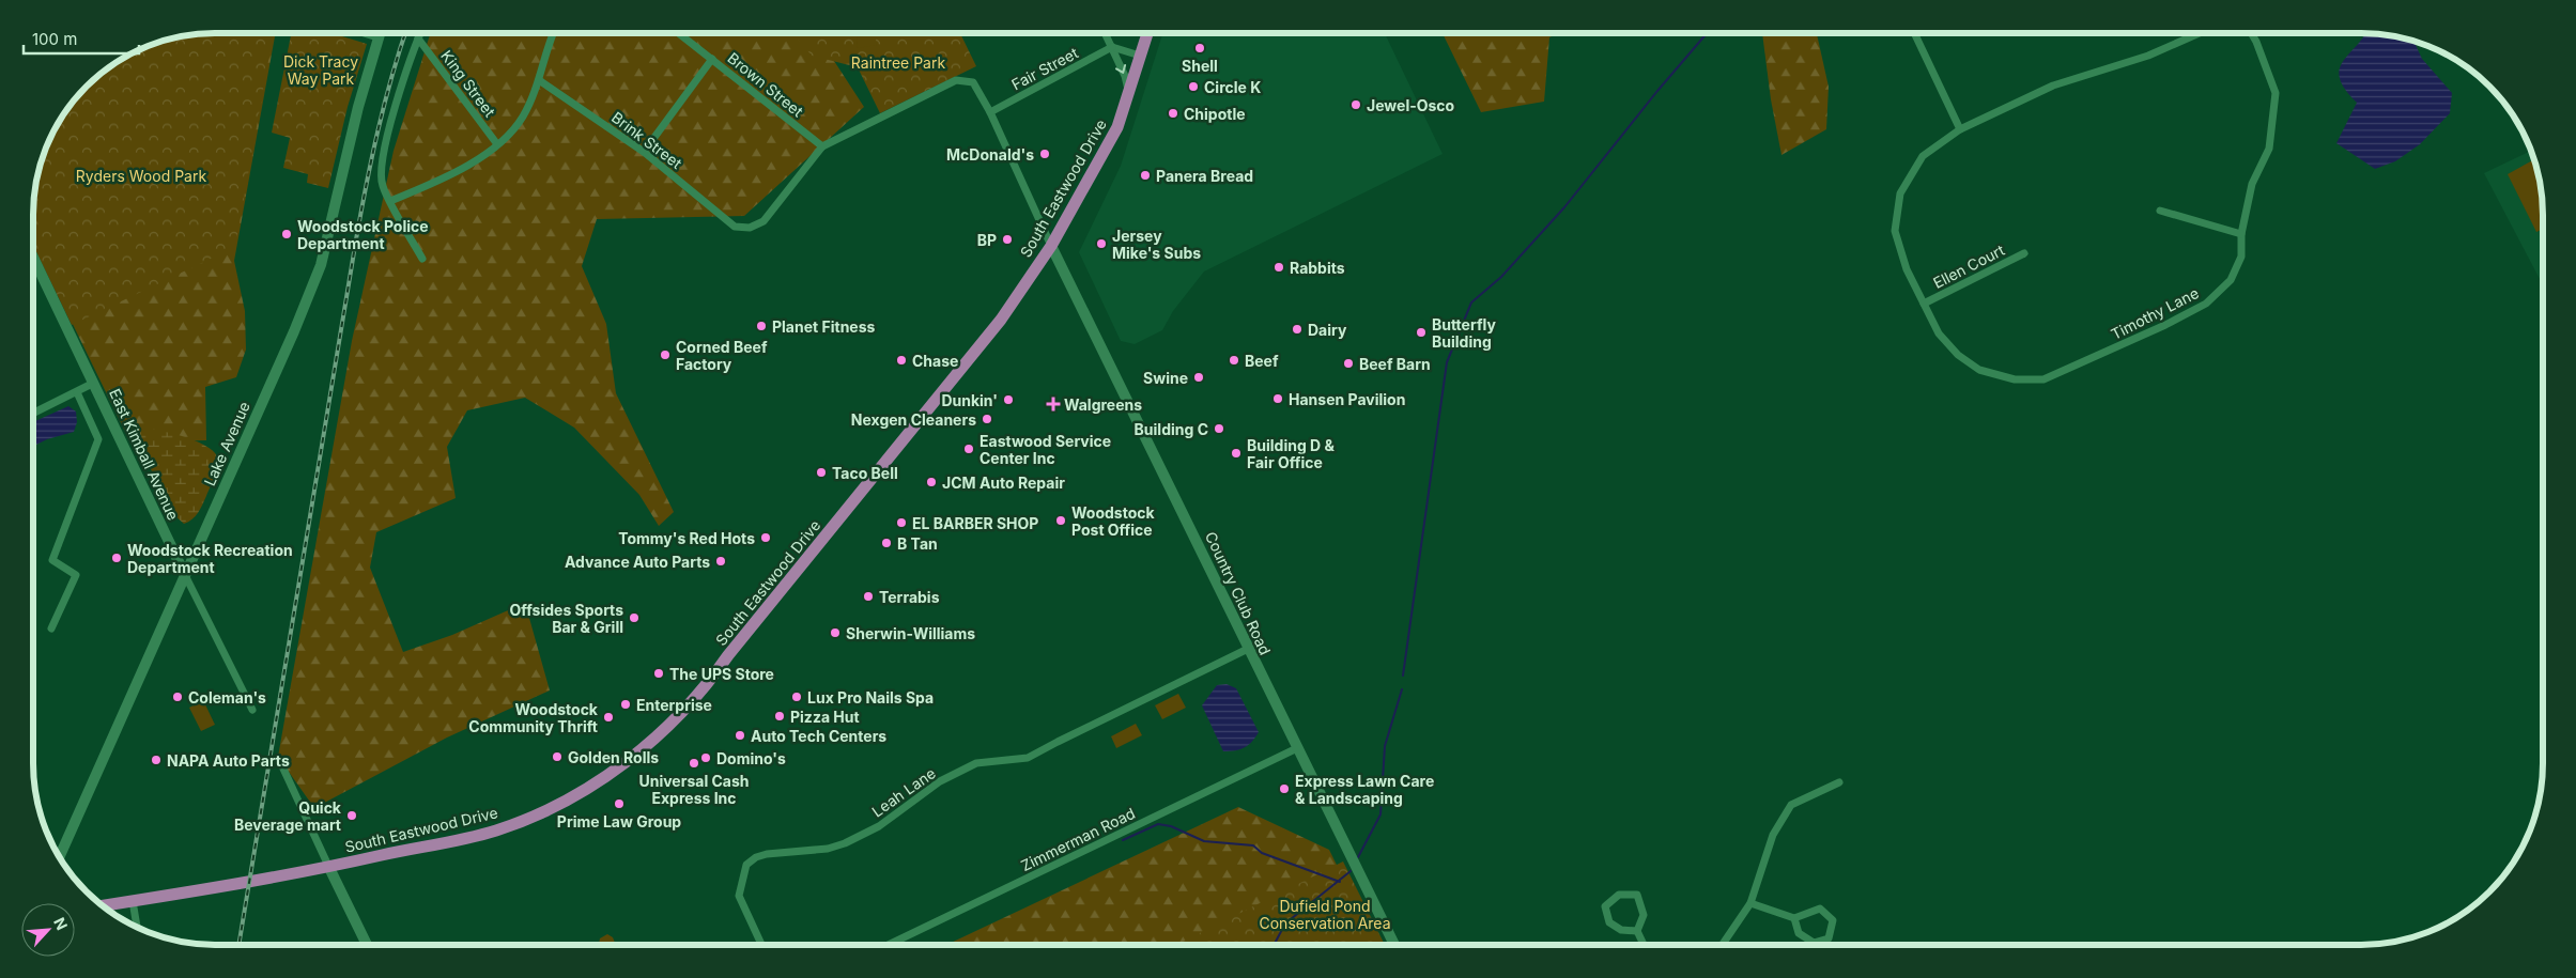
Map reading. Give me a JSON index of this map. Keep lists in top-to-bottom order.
{
  "streets": {
    "main road": ["South Eastwood Drive"],
    "street": [
      "Fair Street",
      "King Street",
      "Brown Street",
      "Brink Street",
      "Ellen Court",
      "Timothy Lane",
      "Lake Avenue",
      "East Kimball Avenue",
      "Country Club Road",
      "Leah Lane",
      "Zimmerman Road"
    ]
  },
  "crossings": [
    ["Brown Street", "Brink Street"],
    ["South Eastwood Drive", "Country Club Road"],
    ["Ellen Court", "Timothy Lane"],
    ["Lake Avenue", "East Kimball Avenue"],
    ["Country Club Road", "Leah Lane"],
    ["Country Club Road", "Zimmerman Road"]
  ],
  "parks": [
    "Dick Tracy Way Park",
    "Raintree Park",
    "Ryders Wood Park",
    "Dufield Pond Conservation Area"
  ],
  "places": {
    "other": [
      "Shell",
      "Circle K",
      "Jewel-Osco",
      "Chipotle",
      "McDonald's",
      "Panera Bread",
      "Woodstock Police Department",
      "BP",
      "Jersey Mike's Subs",
      "Rabbits",
      "Planet Fitness",
      "Dairy",
      "Butterfly Building",
      "Corned Beef Factory",
      "Chase",
      "Beef",
      "Beef Barn",
      "Swine",
      "Hansen Pavilion",
      "Dunkin'",
      "Nexgen Cleaners",
      "Building C",
      "Eastwood Service Center Inc",
      "Building D & Fair Office",
      "Taco Bell",
      "JCM Auto Repair",
      "Woodstock Post Office",
      "EL BARBER SHOP",
      "Tommy's Red Hots",
      "B Tan",
      "Woodstock Recreation Department",
      "Advance Auto Parts",
      "Terrabis",
      "Offsides Sports Bar & Grill",
      "Sherwin-Williams",
      "The UPS Store",
      "Coleman's",
      "Lux Pro Nails Spa",
      "Enterprise",
      "Pizza Hut",
      "Woodstock Community Thrift",
      "Auto Tech Centers",
      "Golden Rolls",
      "Domino's",
      "NAPA Auto Parts",
      "Universal Cash Express Inc",
      "Express Lawn Care & Landscaping",
      "Prime Law Group",
      "Quick Beverage mart"
    ],
    "health": ["Walgreens"]
  },
  "scale_bar": "100 m",
  "north": "top right"
}
